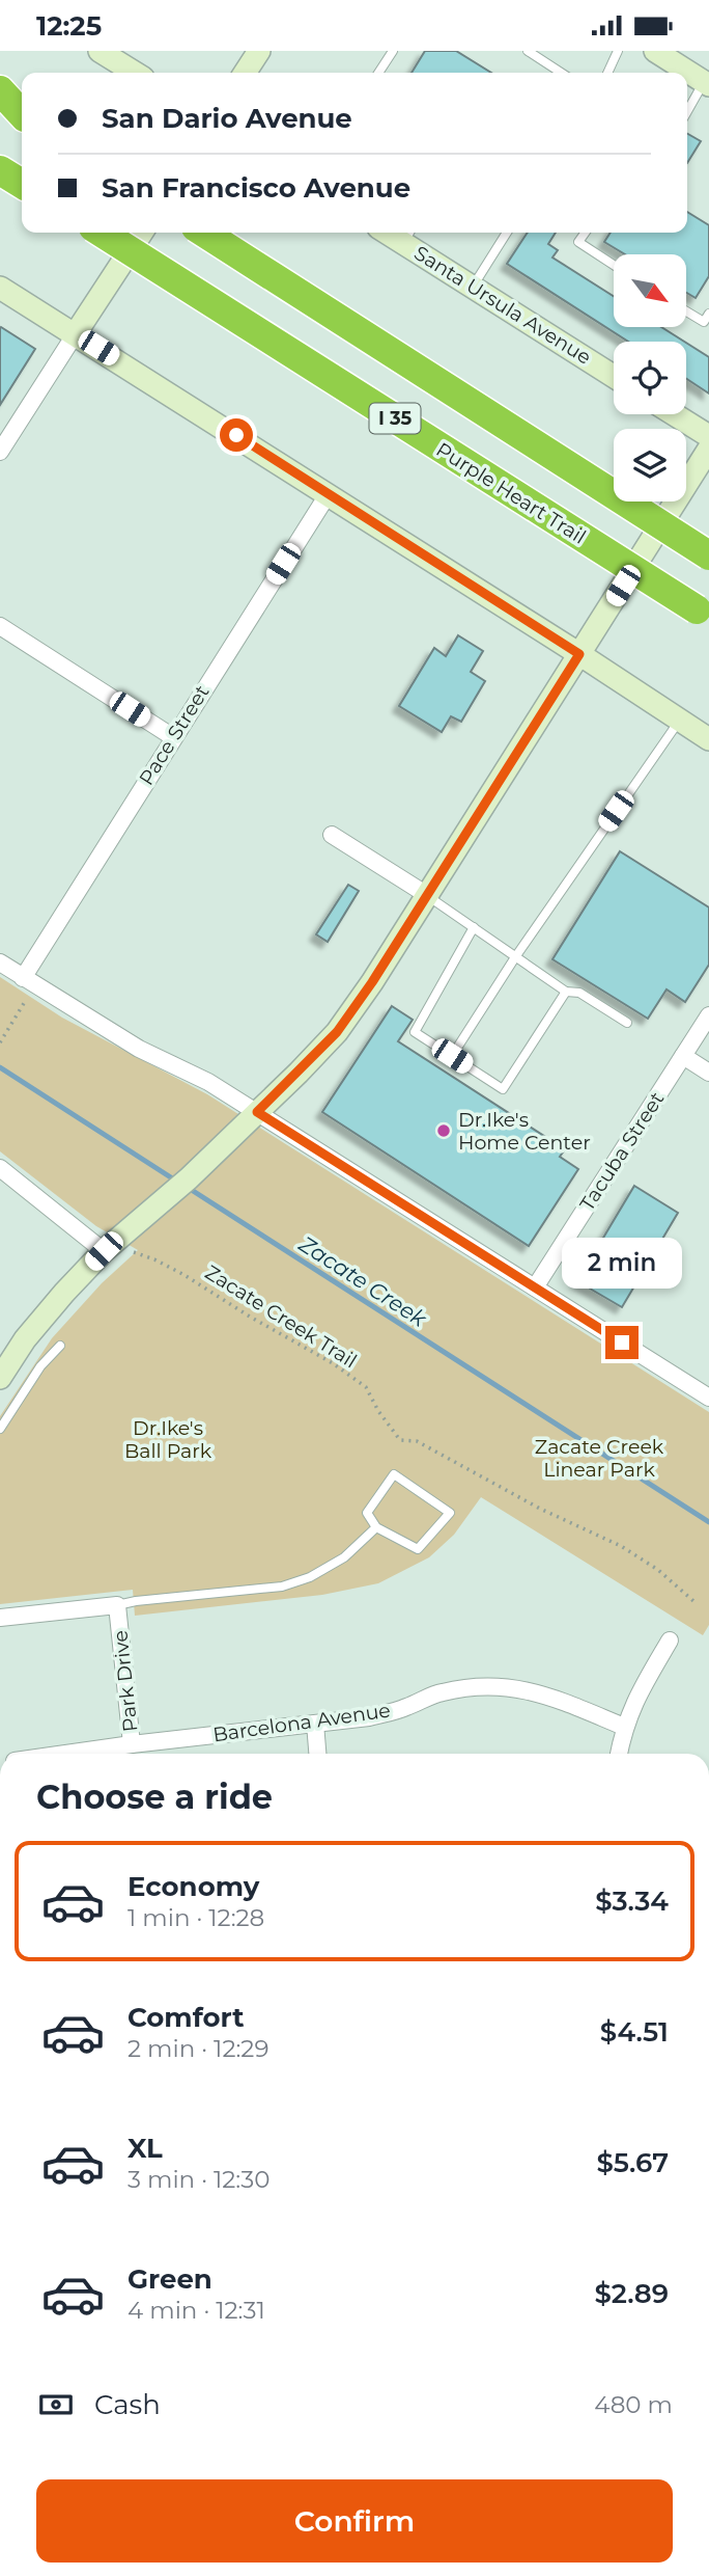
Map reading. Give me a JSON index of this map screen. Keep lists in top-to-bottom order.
{
  "streets": {
    "highway": ["I 35", "Purple Heart Trail"],
    "street": [
      "Santa Ursula Avenue",
      "Pace Street",
      "Tacuba Street",
      "Park Drive",
      "Barcelona Avenue"
    ],
    "path": ["Zacate Creek Trail"]
  },
  "crossings": [
    ["Park Drive", "Barcelona Avenue"]
  ],
  "water": ["Zacate Creek"],
  "parks": ["Dr.Ike's Ball Park", "Zacate Creek Linear Park"],
  "places": ["Dr.Ike's Home Center"],
  "north": "bottom right",
  "page": {
    "status": "12:25",
    "banner": ["San Dario Avenue", "San Francisco Avenue"],
    "bubble": "2 min",
    "heading": "Choose a ride",
    "list": [
      {
        "name": "Economy",
        "note": "1 min · 12:28",
        "value": "$3.34"
      },
      {
        "name": "Comfort",
        "note": "2 min · 12:29",
        "value": "$4.51"
      },
      {
        "name": "XL",
        "note": "3 min · 12:30",
        "value": "$5.67"
      },
      {
        "name": "Green",
        "note": "4 min · 12:31",
        "value": "$2.89"
      }
    ],
    "pay": ["Cash", "480 m"],
    "buttons": "Confirm"
  }
}
